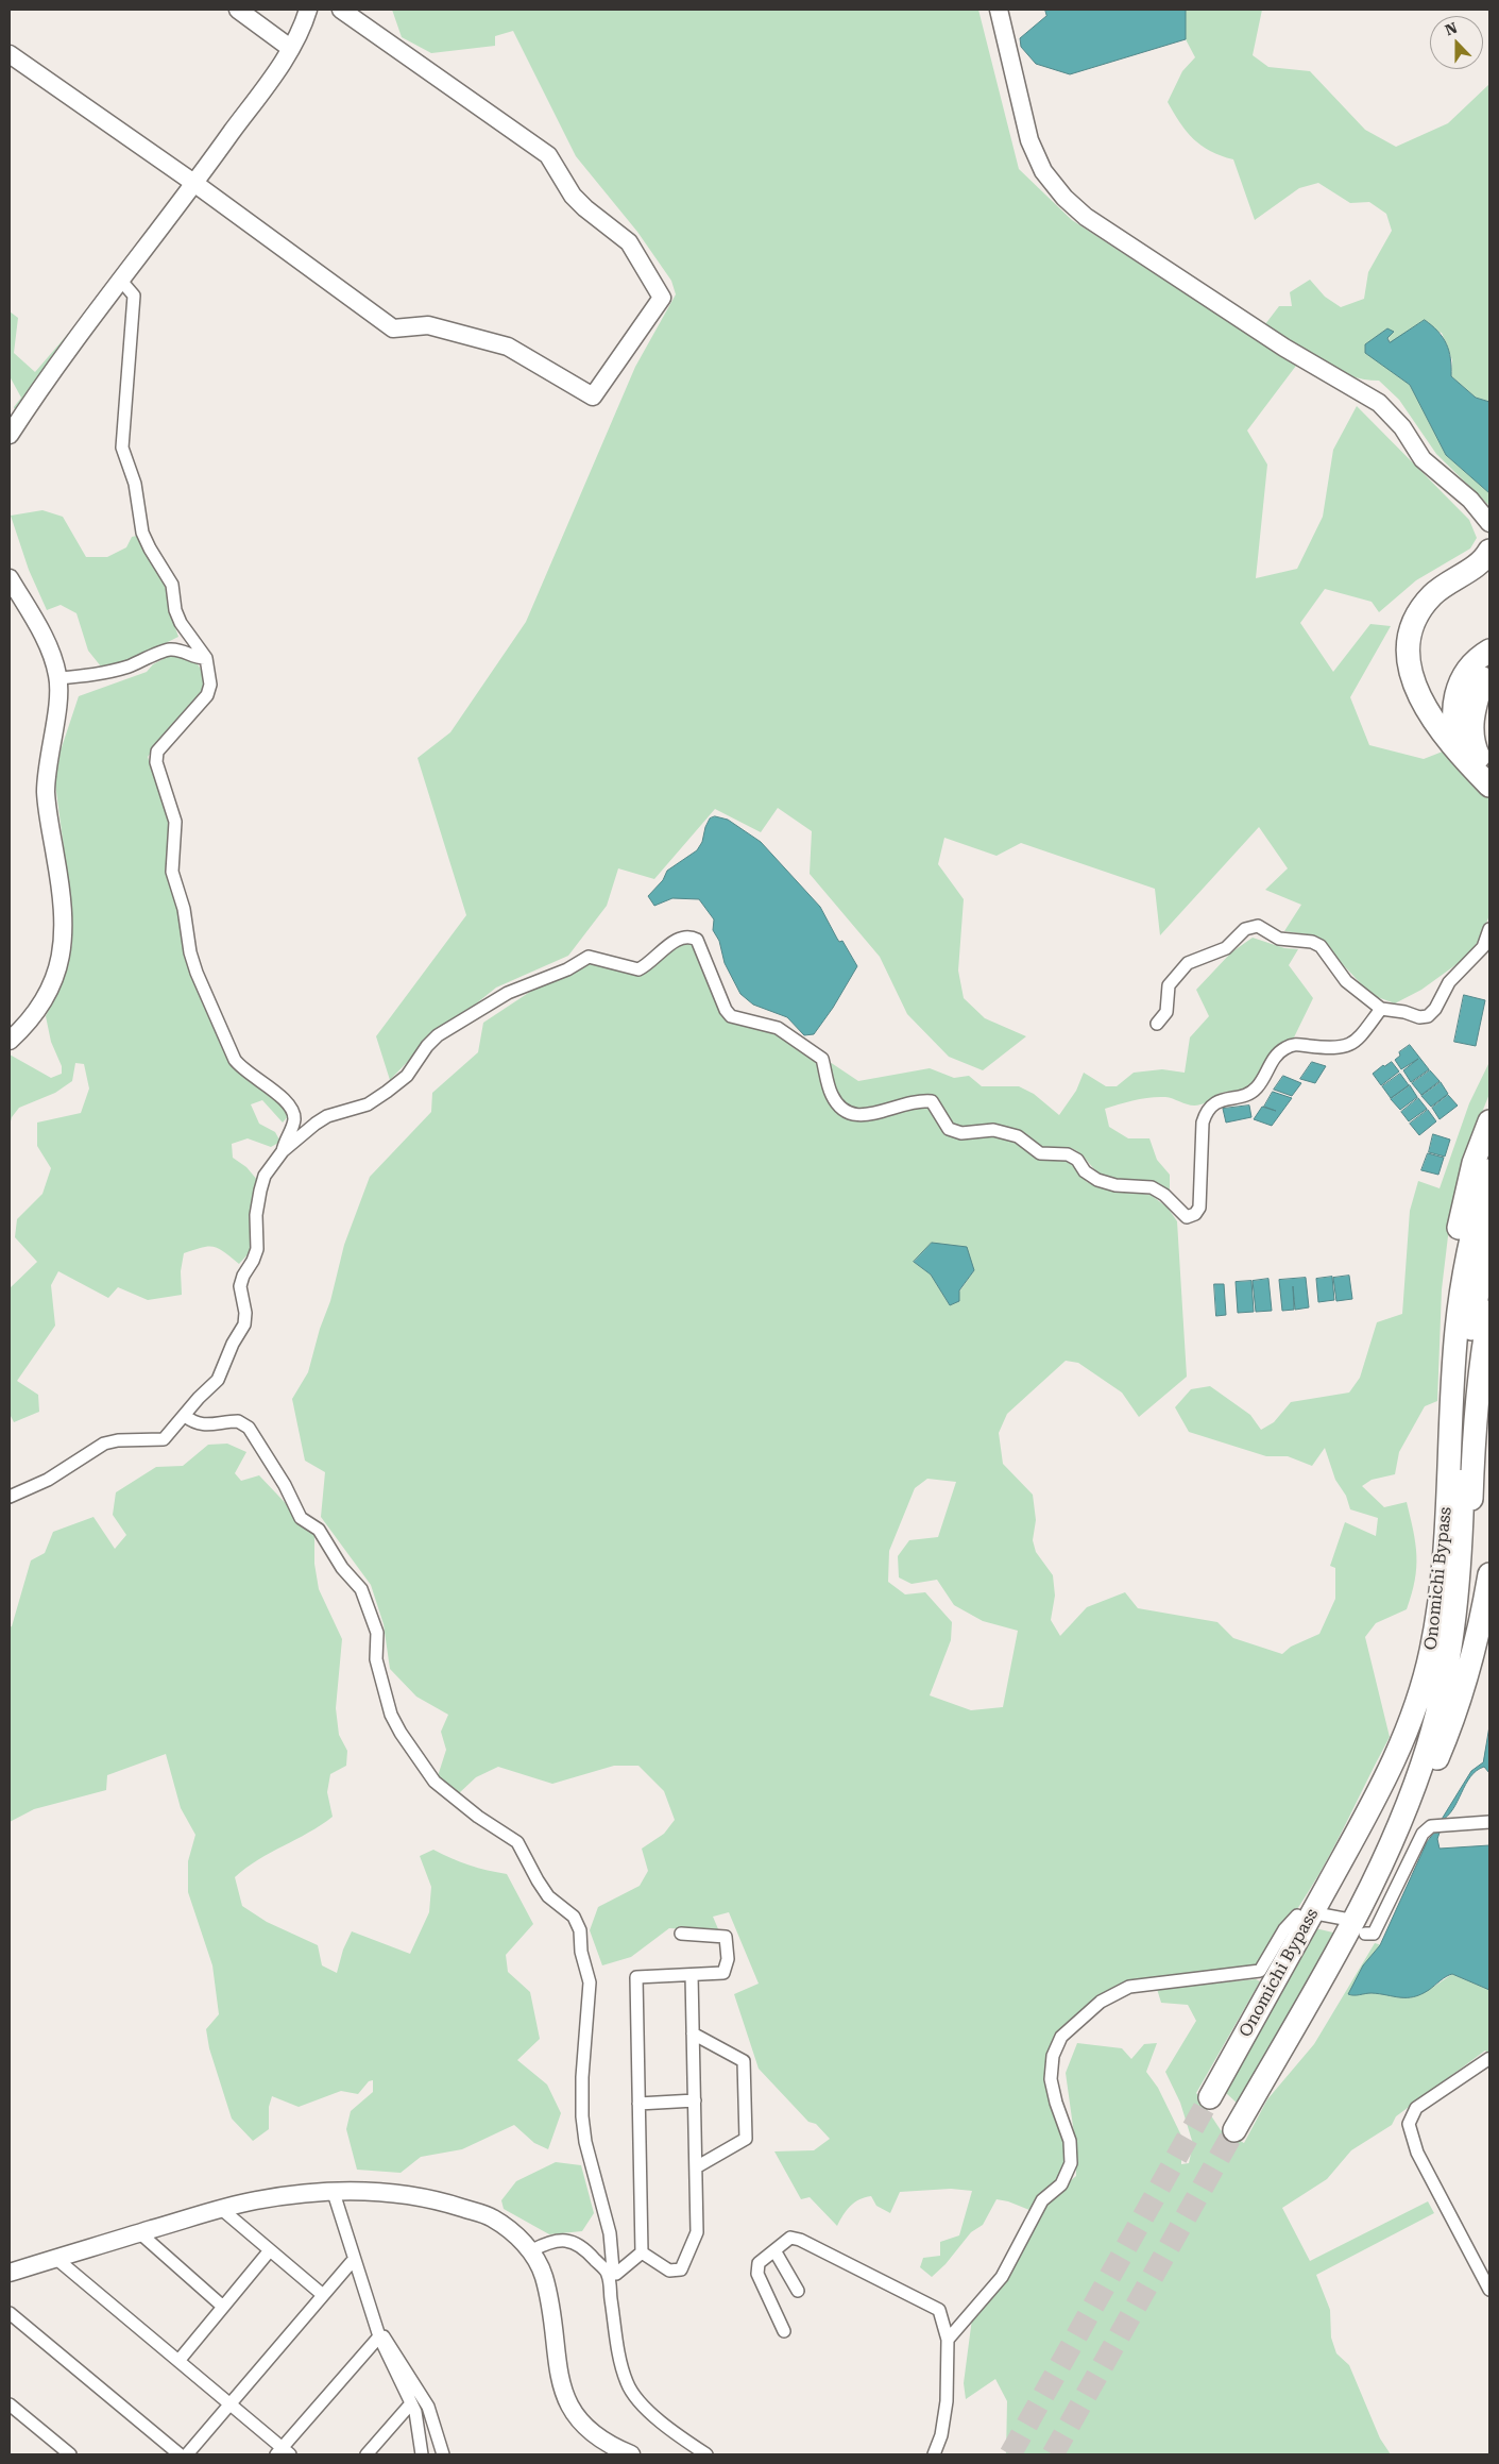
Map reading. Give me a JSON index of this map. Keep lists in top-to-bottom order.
{
  "streets": {
    "highway": ["Onomichi Bypass"]
  },
  "north": "top"
}
